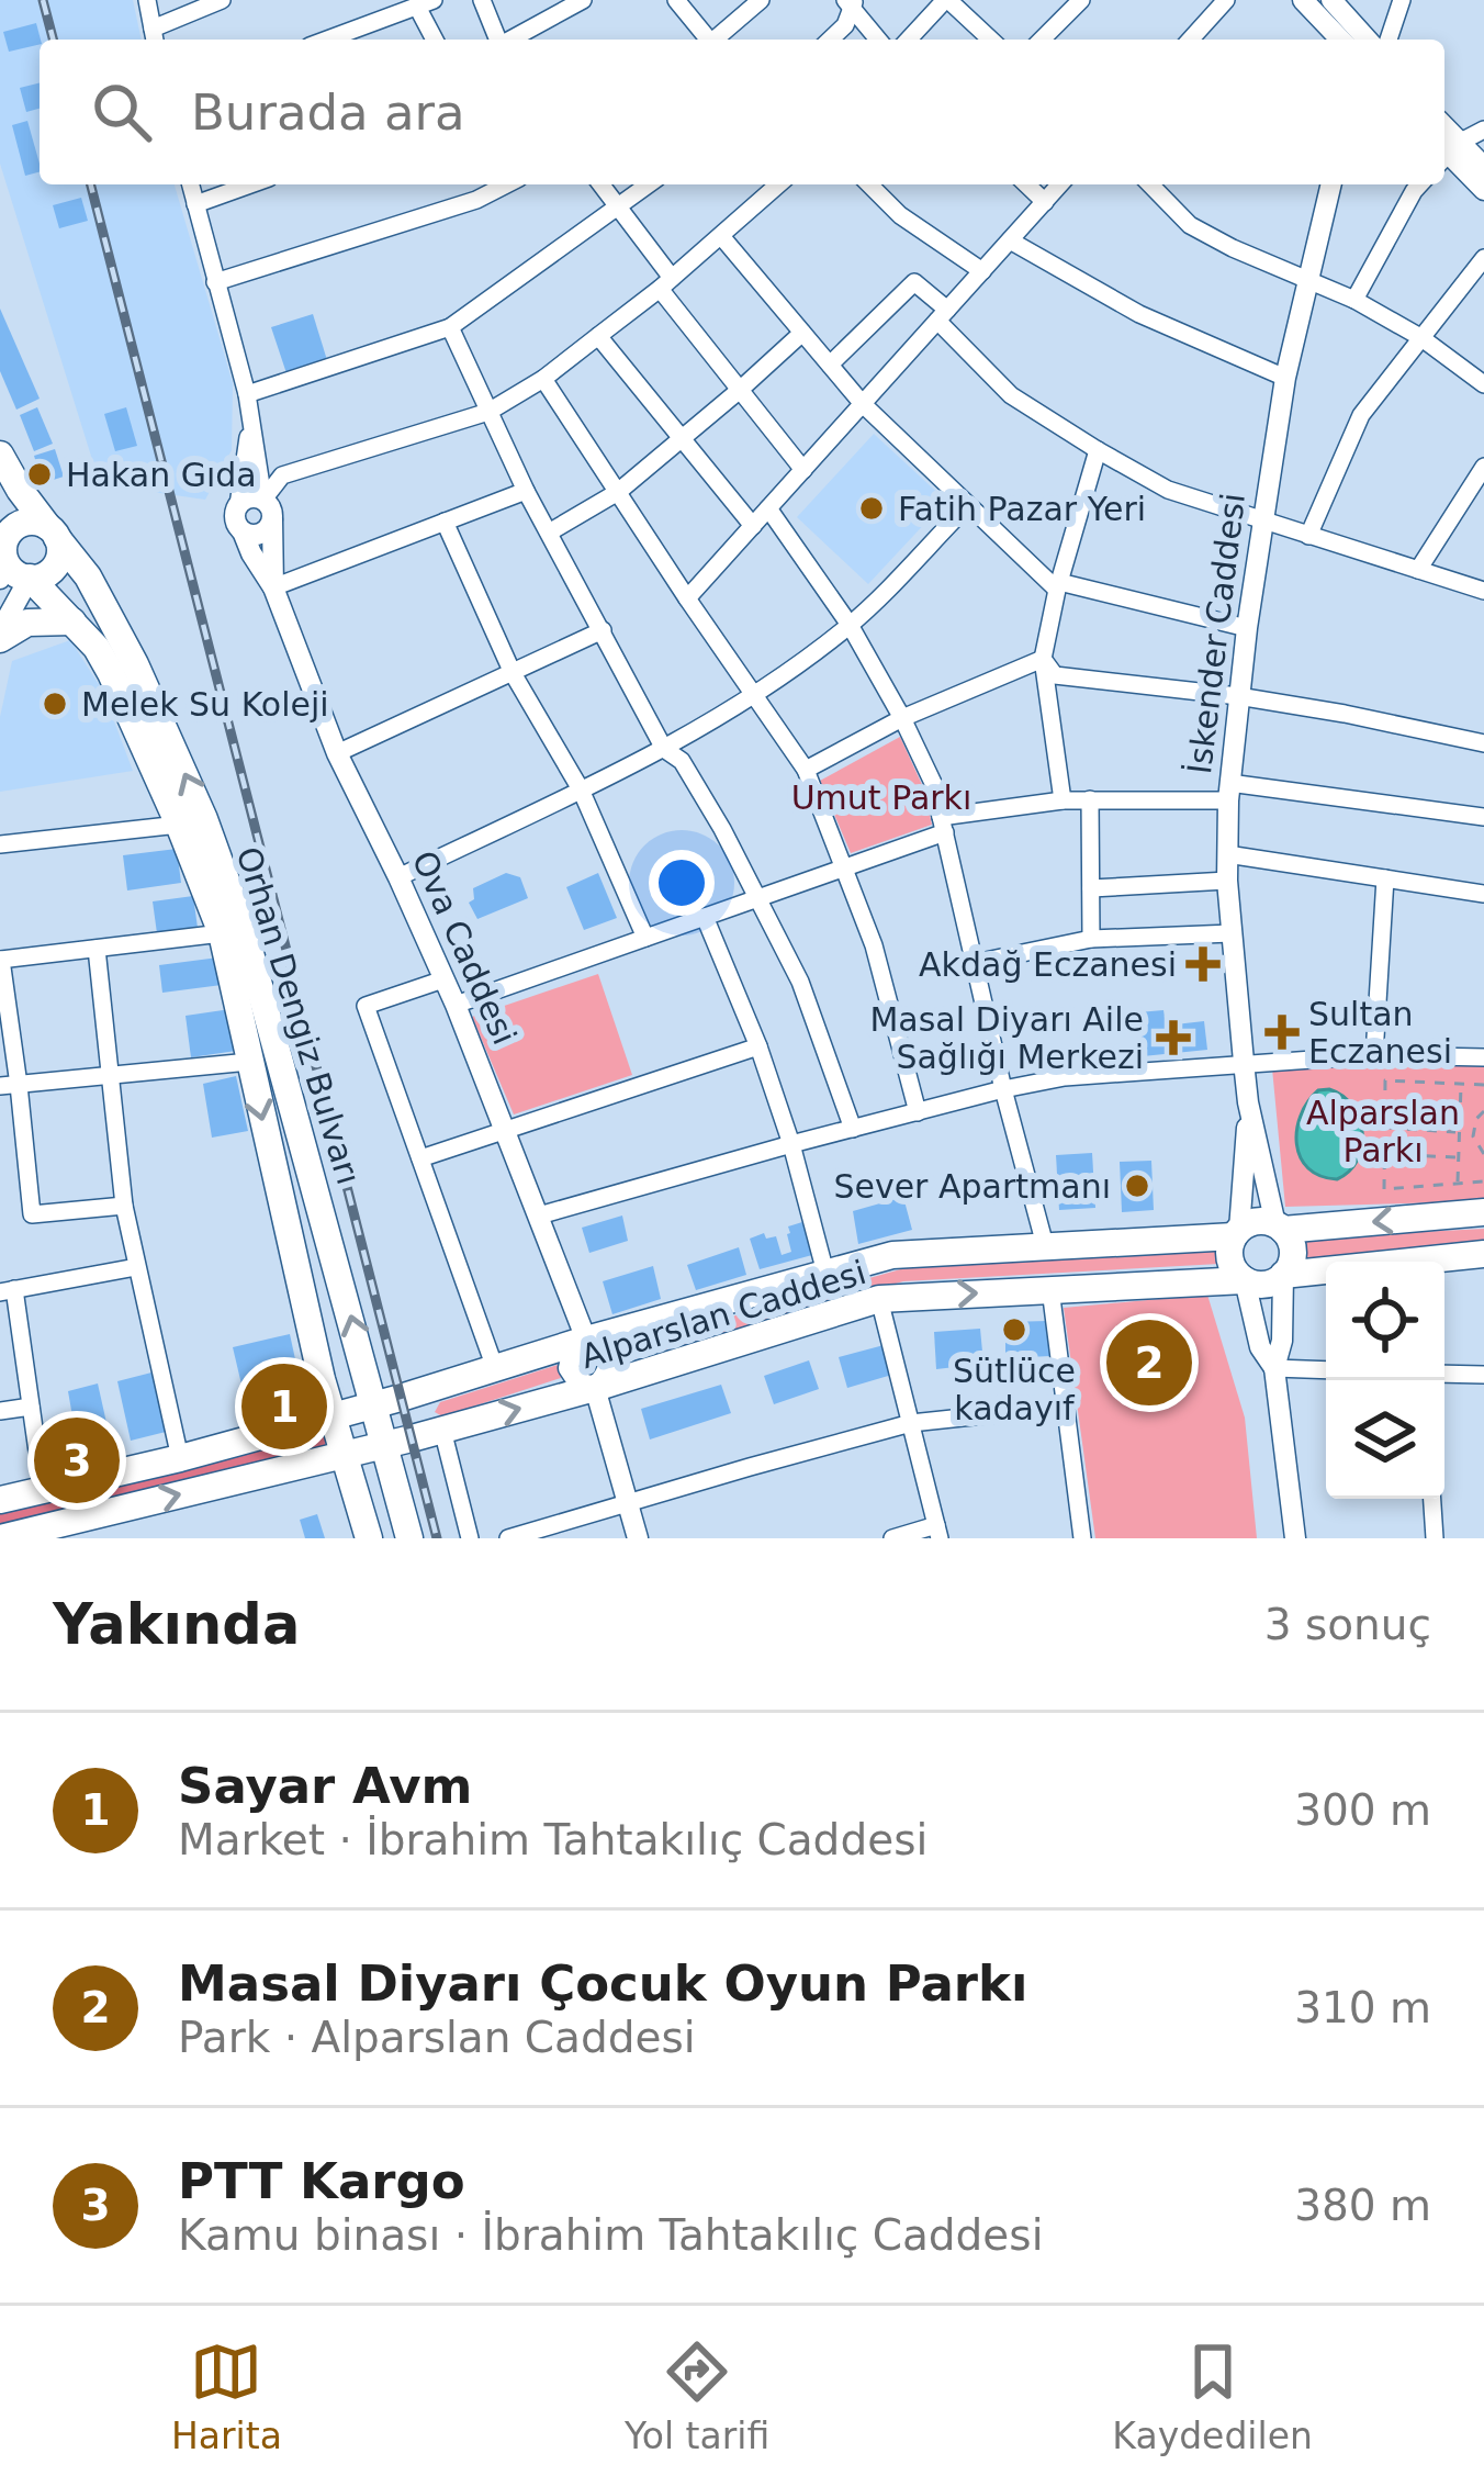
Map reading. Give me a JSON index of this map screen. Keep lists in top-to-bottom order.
{
  "streets": {
    "main road": ["Orhan Dengiz Bulvarı", "Alparslan Caddesi"],
    "street": ["İskender Caddesi", "Ova Caddesi"]
  },
  "crossings": [
    ["Ova Caddesi", "Alparslan Caddesi"],
    ["Orhan Dengiz Bulvarı", "Alparslan Caddesi"]
  ],
  "parks": ["Umut Parkı", "Alparslan Parkı"],
  "places": {
    "other": [
      "Hakan Gıda",
      "Fatih Pazar Yeri",
      "Melek Su Koleji",
      "Sever Apartmanı",
      "Sütlüce kadayıf"
    ],
    "health": ["Akdağ Eczanesi", "Sultan Eczanesi", "Masal Diyarı Aile Sağlığı Merkezi"]
  },
  "page": {
    "search": "Burada ara",
    "pins": ["2", "1", "3"],
    "heading": ["Yakında", "3 sonuç"],
    "list": [
      {
        "mark": "1",
        "name": "Sayar Avm",
        "note": "Market · İbrahim Tahtakılıç Caddesi",
        "value": "300 m"
      },
      {
        "mark": "2",
        "name": "Masal Diyarı Çocuk Oyun Parkı",
        "note": "Park · Alparslan Caddesi",
        "value": "310 m"
      },
      {
        "mark": "3",
        "name": "PTT Kargo",
        "note": "Kamu binası · İbrahim Tahtakılıç Caddesi",
        "value": "380 m"
      }
    ],
    "nav": ["Harita", "Yol tarifi", "Kaydedilen"]
  }
}
